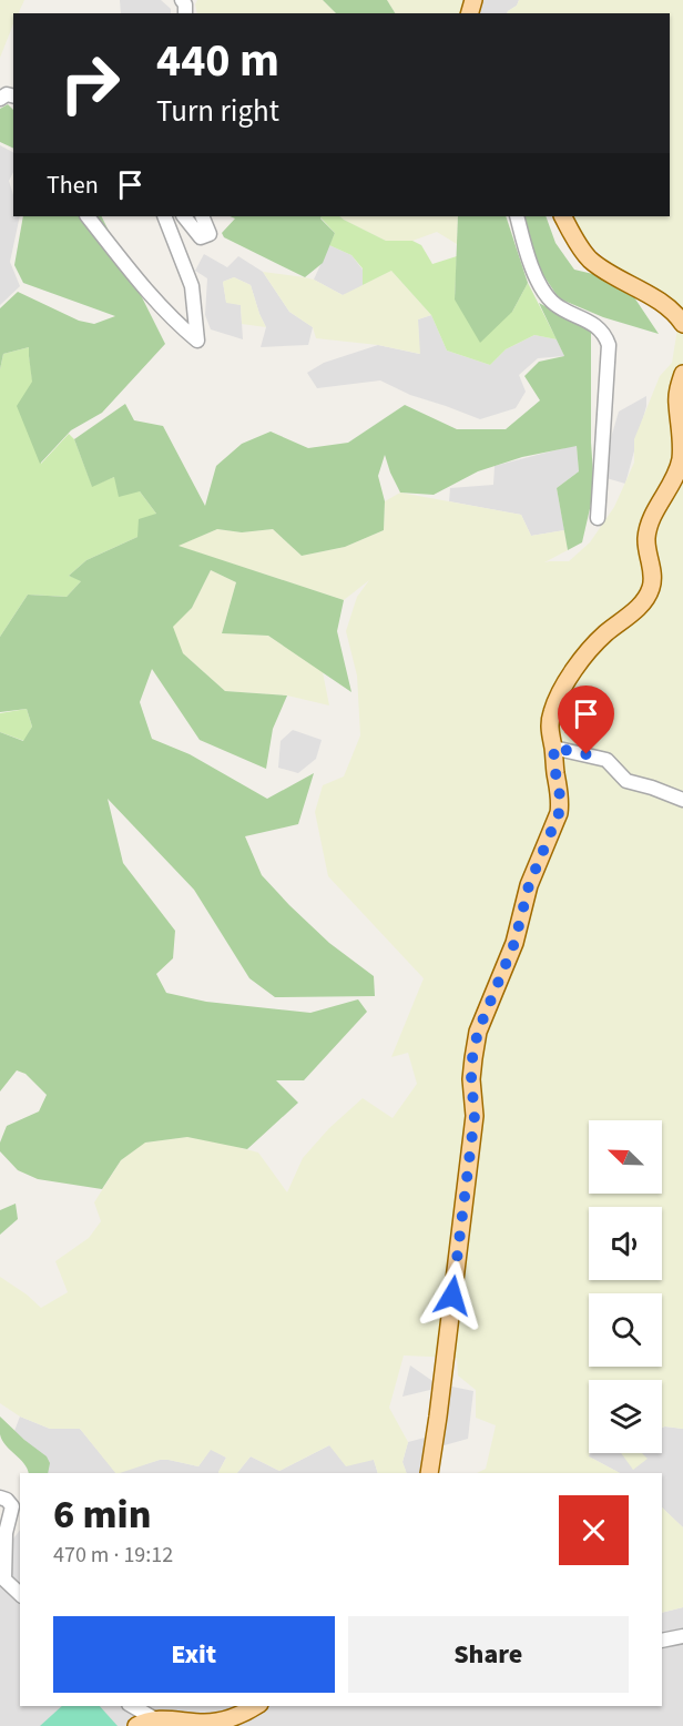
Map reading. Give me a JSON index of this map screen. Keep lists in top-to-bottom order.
{
  "north": "top left",
  "page": {
    "turn": ["440 m", "Turn right"],
    "then": "Then",
    "heading": ["6 min", "470 m · 19:12"],
    "buttons": ["Exit", "Share"]
  }
}
